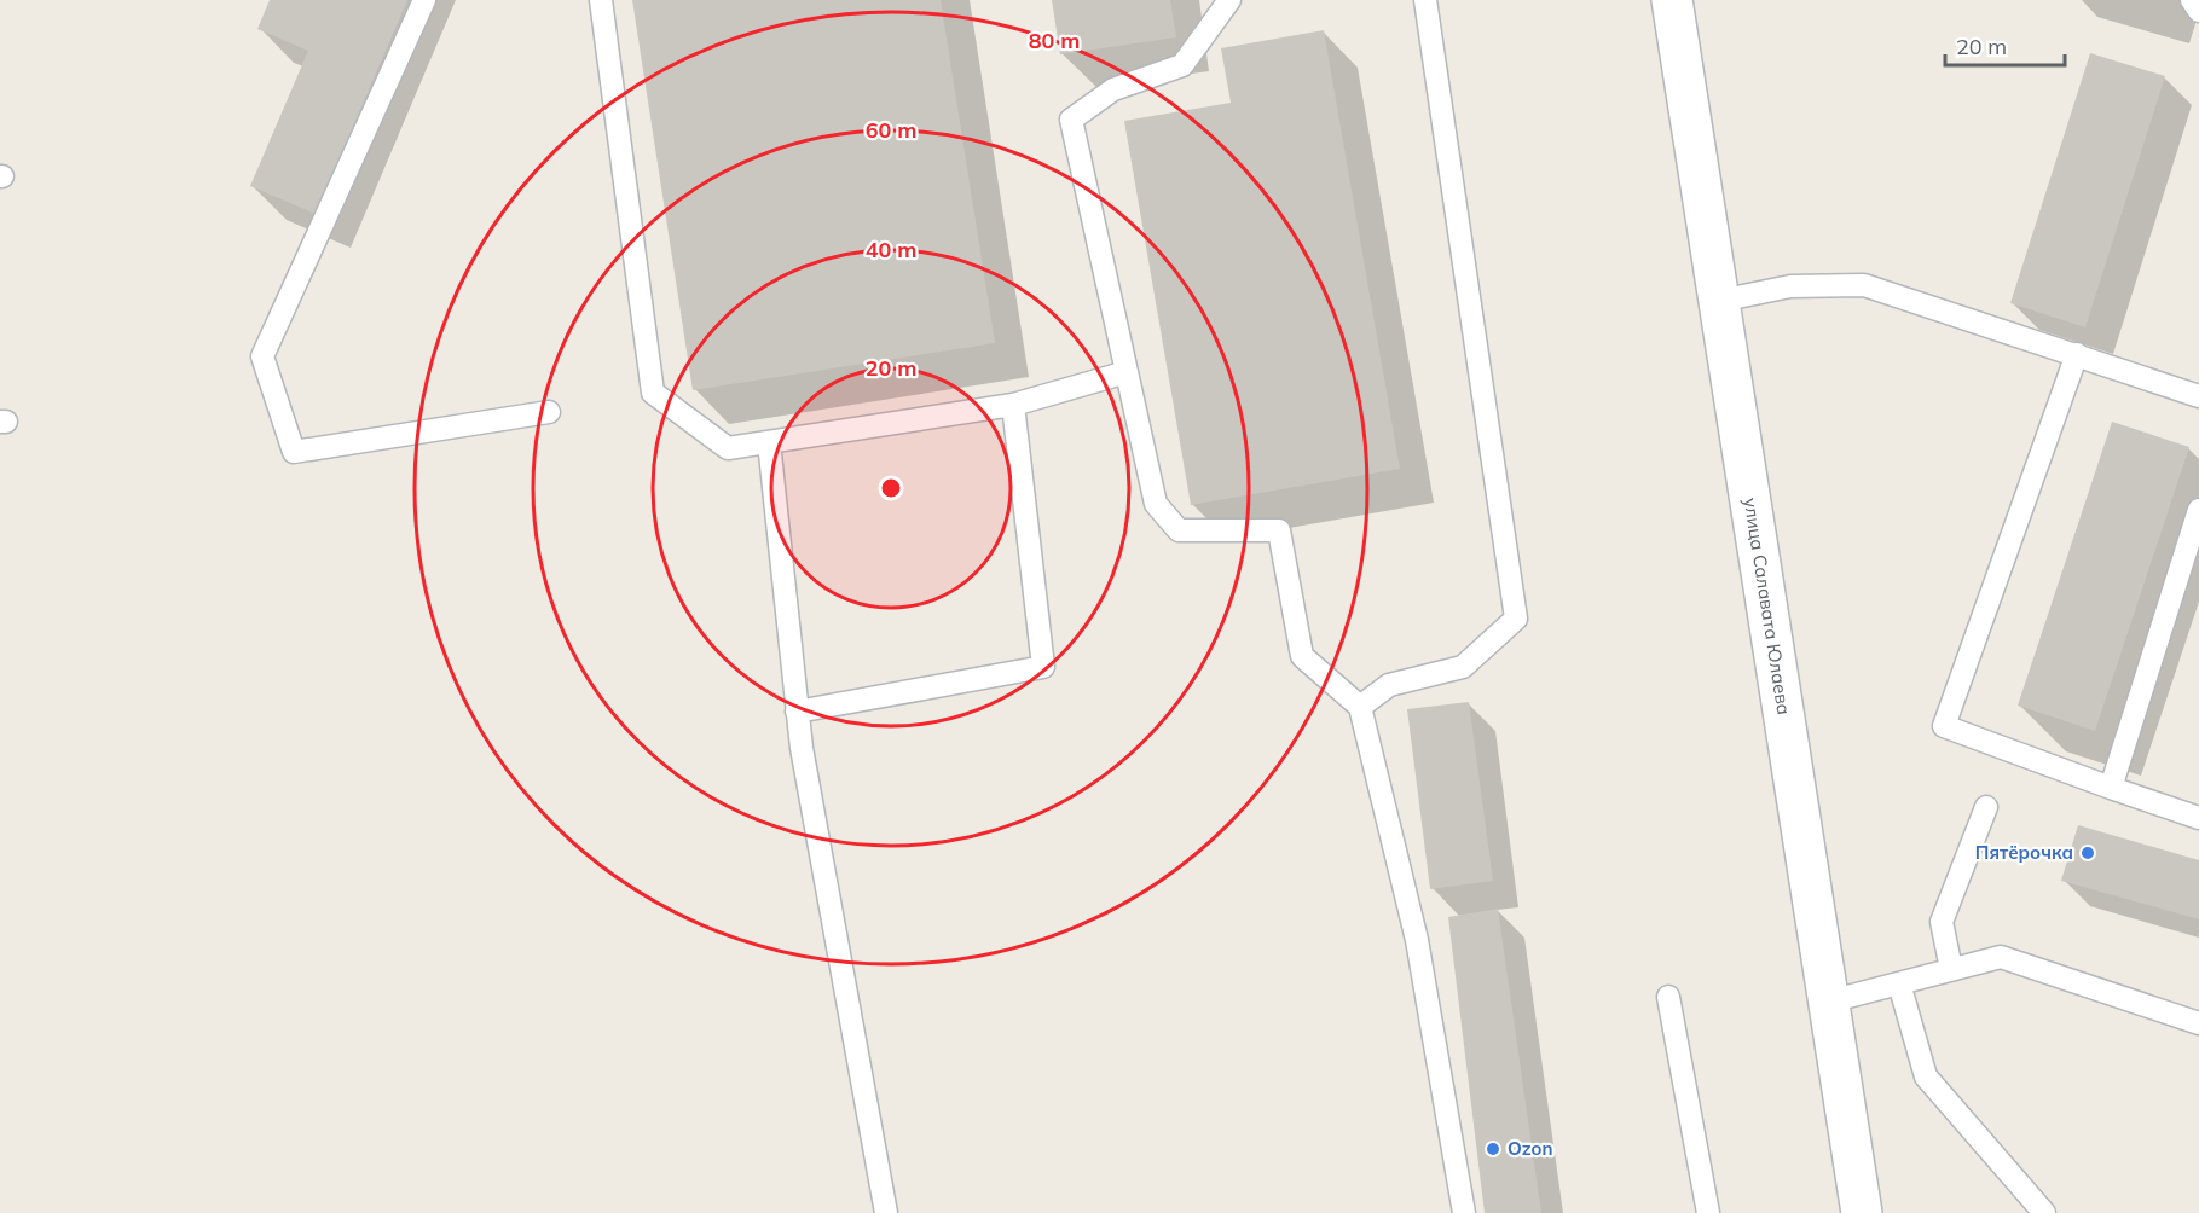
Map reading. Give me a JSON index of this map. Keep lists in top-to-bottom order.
{
  "streets": {
    "street": ["улица Салавата Юлаева"]
  },
  "places": ["Пятёрочка", "Ozon"],
  "scale_bar": "20 m",
  "rings": [
    "80 m",
    "60 m",
    "40 m",
    "20 m"
  ]
}
